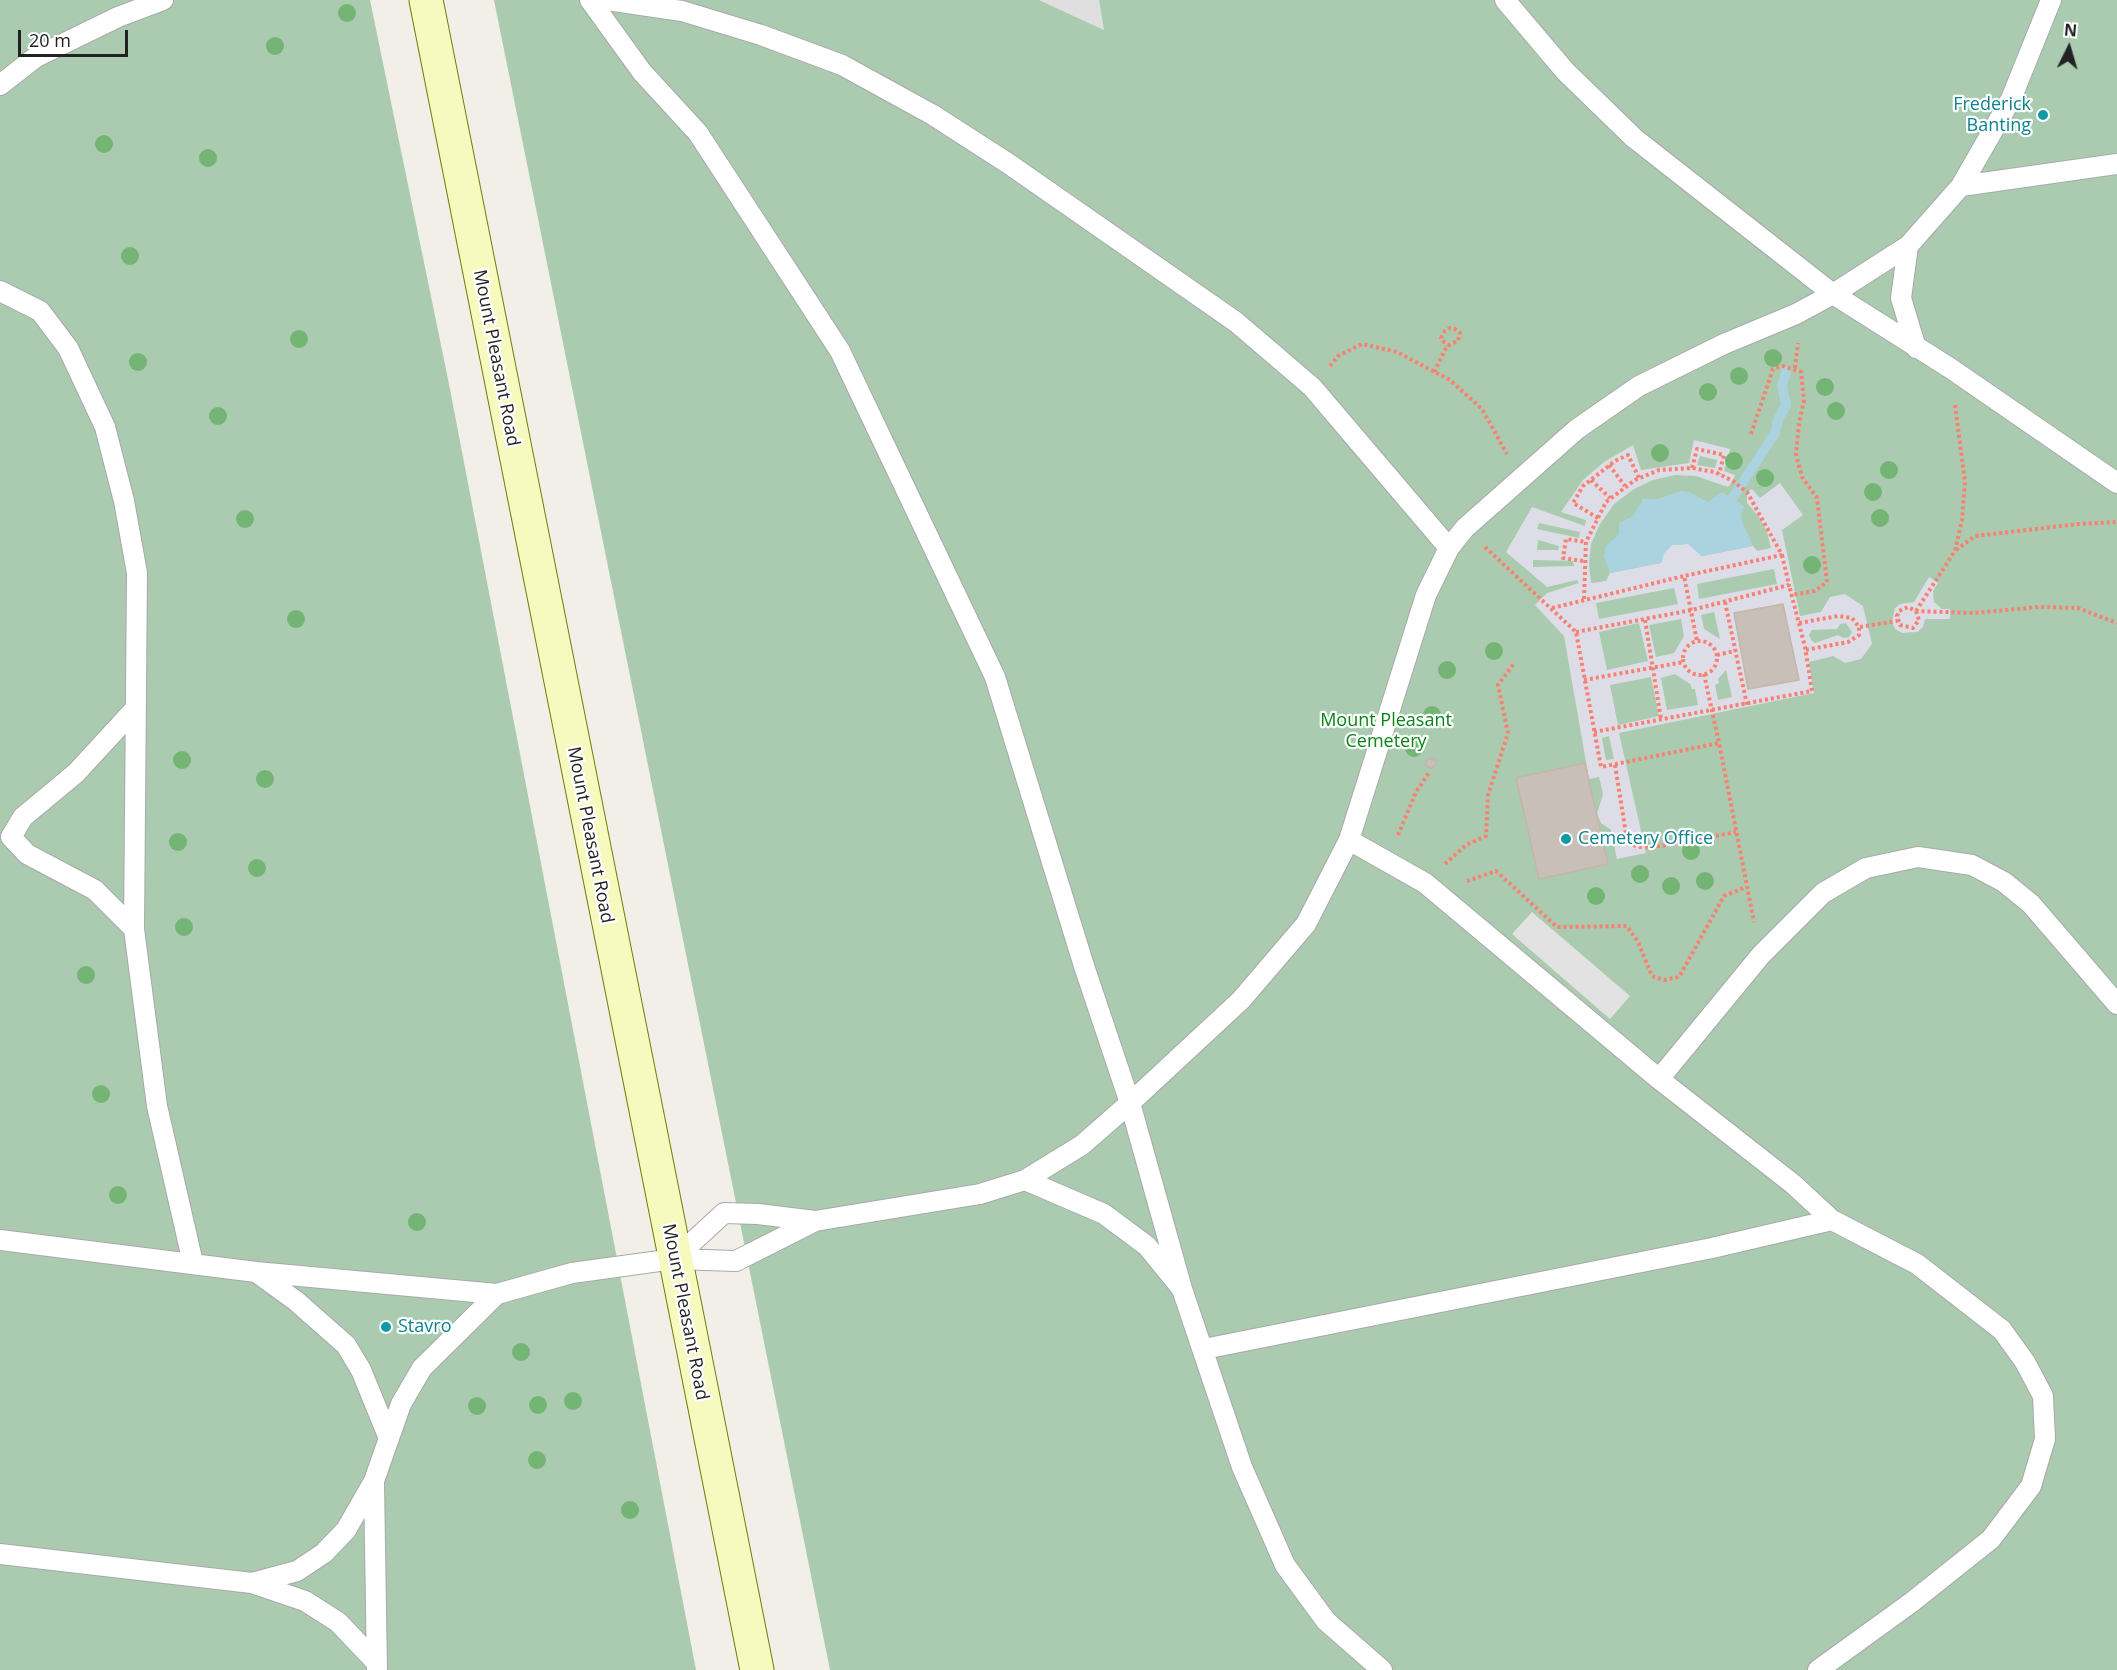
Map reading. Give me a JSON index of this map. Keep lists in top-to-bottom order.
{
  "streets": {
    "main road": ["Mount Pleasant Road"]
  },
  "parks": ["Mount Pleasant Cemetery"],
  "places": ["Frederick Banting", "Cemetery Office", "Stavro"],
  "scale_bar": "20 m",
  "north": "top"
}
